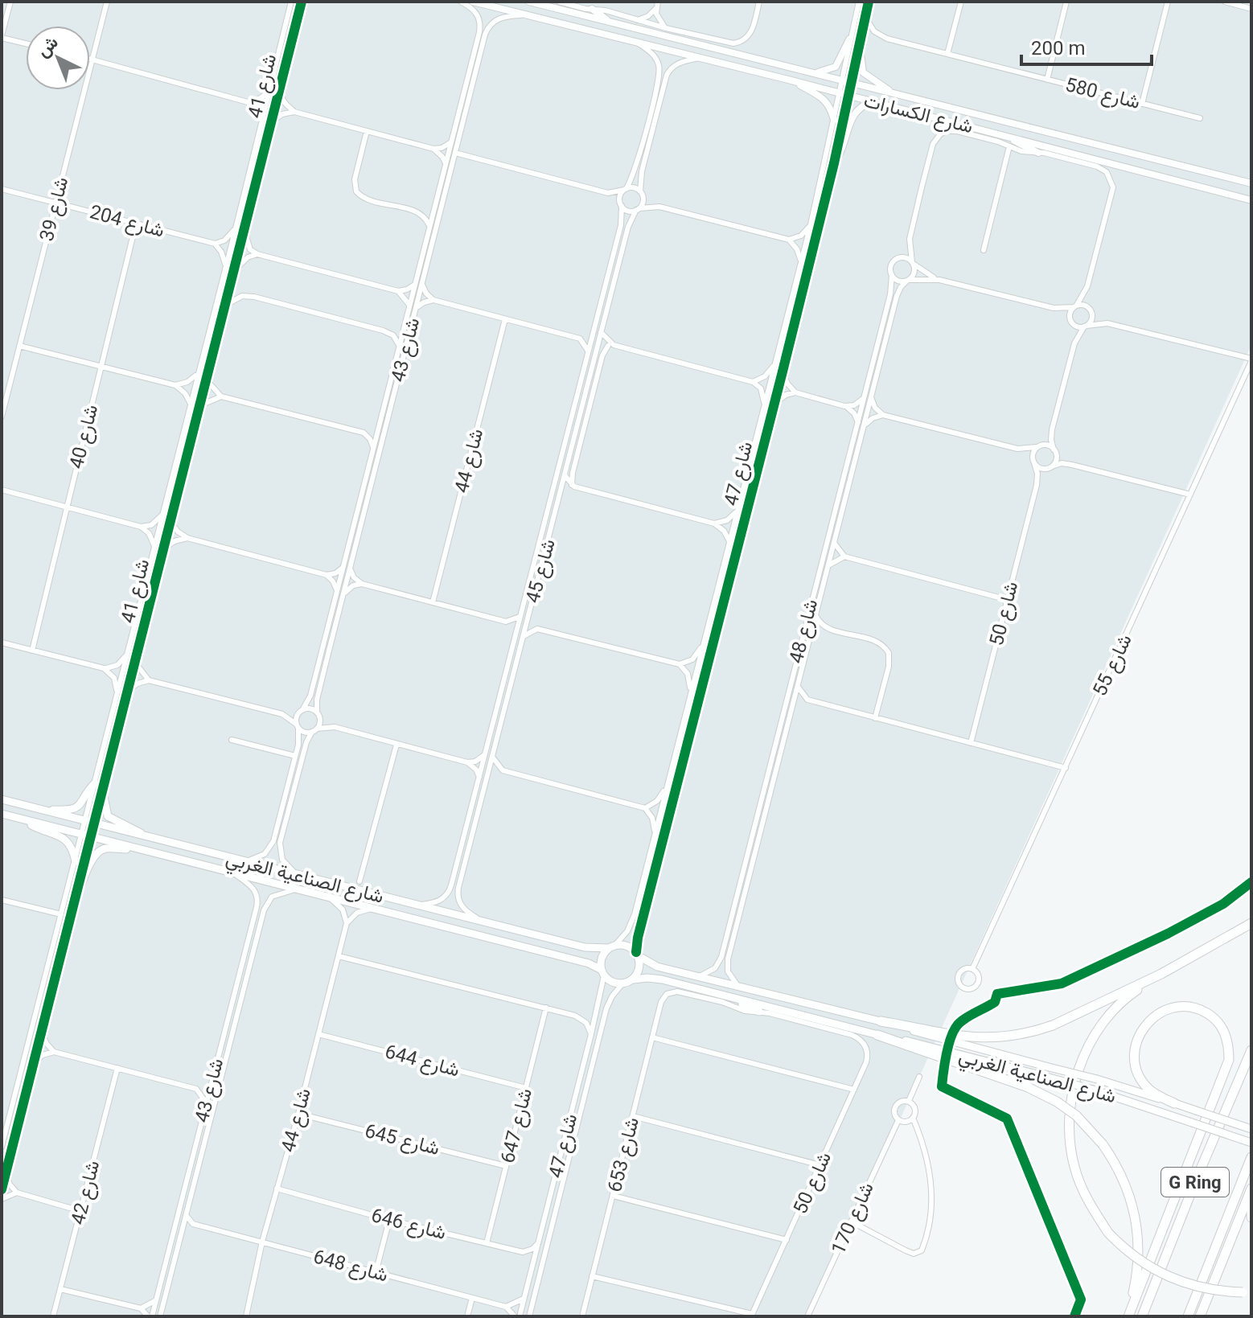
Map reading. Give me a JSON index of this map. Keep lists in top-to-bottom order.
{
  "streets": {
    "highway": ["G Ring"],
    "main road": ["شارع الصناعية الغربي"],
    "street": [
      "شارع 41",
      "شارع 580",
      "شارع الكسارات",
      "شارع 39",
      "شارع 204",
      "شارع 43",
      "شارع 40",
      "شارع 44",
      "شارع 47",
      "شارع 45",
      "شارع 50",
      "شارع 48",
      "شارع 55",
      "شارع 644",
      "شارع 647",
      "شارع 645",
      "شارع 653",
      "شارع 42",
      "شارع 170",
      "شارع 646",
      "شارع 648"
    ]
  },
  "crossings": [
    ["شارع 41", "شارع الصناعية الغربي"],
    ["شارع 580", "شارع 47"],
    ["شارع الكسارات", "شارع 43"],
    ["شارع الكسارات", "شارع 47"],
    ["شارع الكسارات", "شارع 48"],
    ["شارع 39", "شارع 204"],
    ["شارع 204", "شارع 40"],
    ["شارع 43", "شارع الصناعية الغربي"],
    ["شارع 43", "شارع 648"],
    ["شارع 44", "شارع 644"],
    ["شارع 44", "شارع 645"],
    ["شارع 44", "شارع 646"],
    ["شارع 44", "شارع 648"],
    ["شارع 47", "شارع 45"],
    ["شارع 47", "شارع الصناعية الغربي"],
    ["شارع 47", "شارع 646"],
    ["شارع 45", "شارع الصناعية الغربي"],
    ["شارع 50", "شارع 653"],
    ["شارع 48", "شارع الصناعية الغربي"],
    ["شارع 644", "شارع 647"],
    ["شارع 647", "شارع 645"],
    ["شارع 647", "شارع 646"]
  ],
  "scale_bar": "200 m",
  "north": "top left"
}
